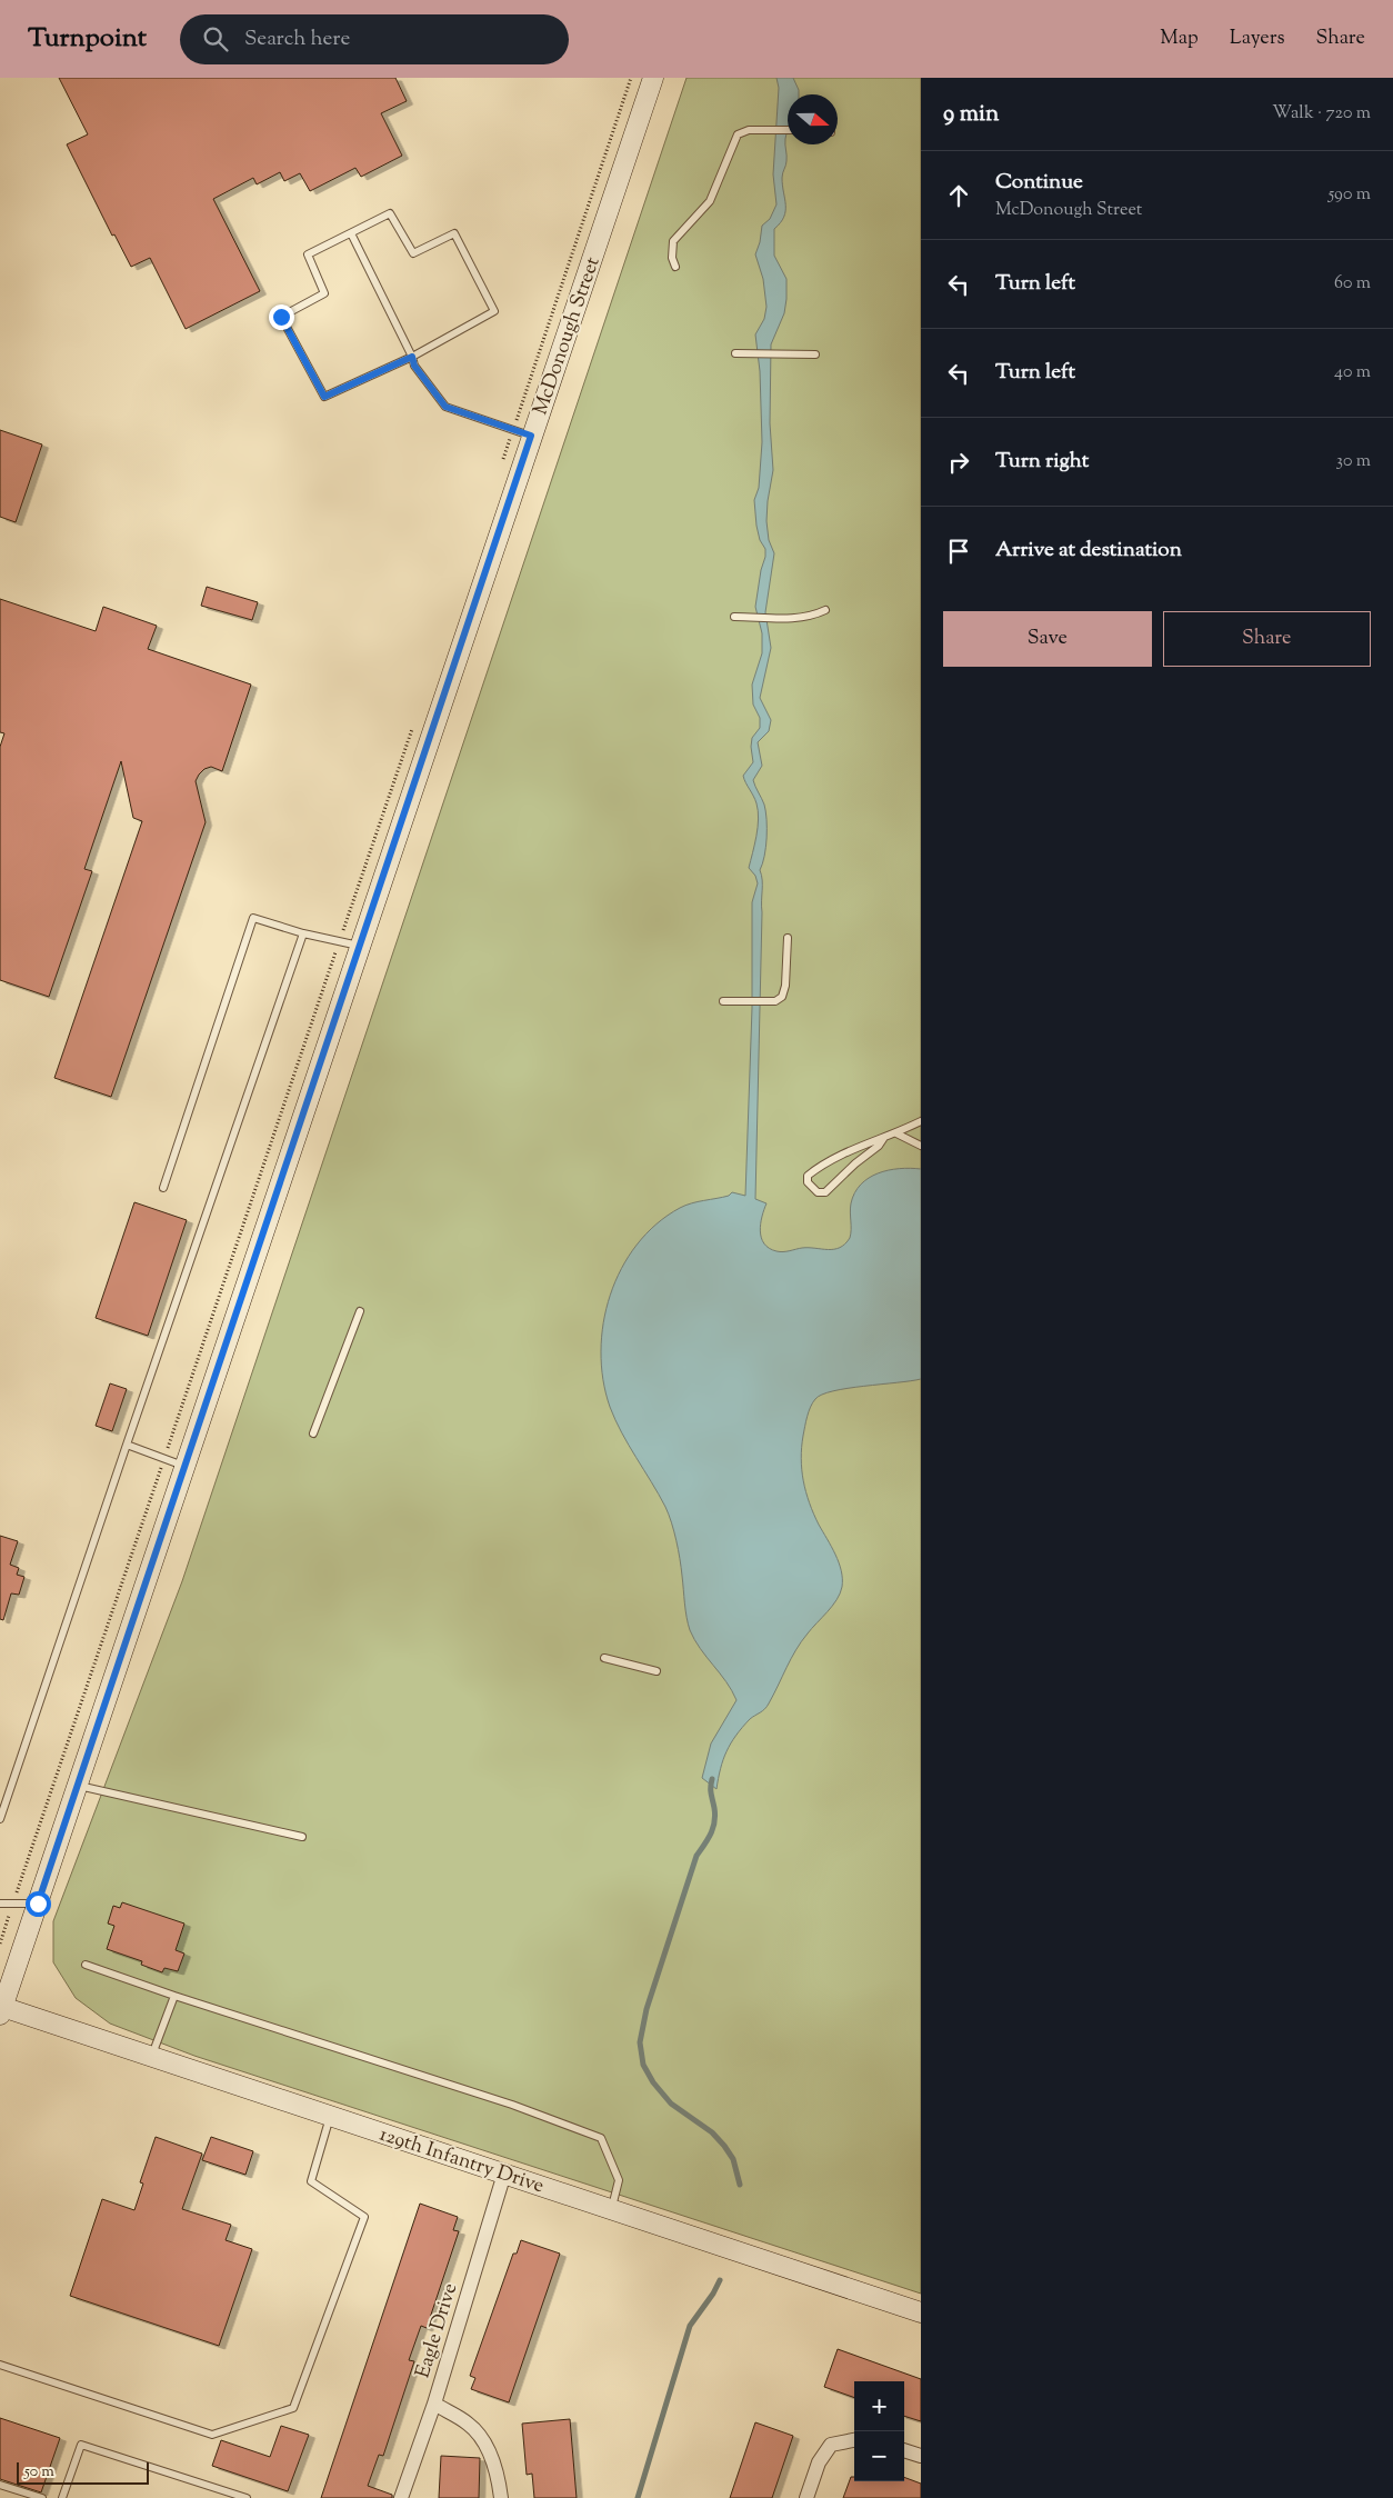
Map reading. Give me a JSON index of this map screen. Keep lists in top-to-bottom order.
{
  "streets": {
    "street": ["McDonough Street", "129th Infantry Drive", "Eagle Drive"]
  },
  "crossings": [
    ["McDonough Street", "129th Infantry Drive"],
    ["129th Infantry Drive", "Eagle Drive"]
  ],
  "scale_bar": "50 m",
  "north": "right",
  "page": {
    "header": "Turnpoint",
    "search": "Search here",
    "nav": ["Map", "Layers", "Share"],
    "heading": ["9 min", "Walk · 720 m"],
    "list": [
      ["Continue", "McDonough Street", "590 m"],
      ["Turn left", "60 m"],
      ["Turn left", "40 m"],
      ["Turn right", "30 m"],
      "Arrive at destination"
    ],
    "buttons": ["Save", "Share"],
    "map_buttons": ["+", "−"],
    "scale": "50 m"
  }
}
